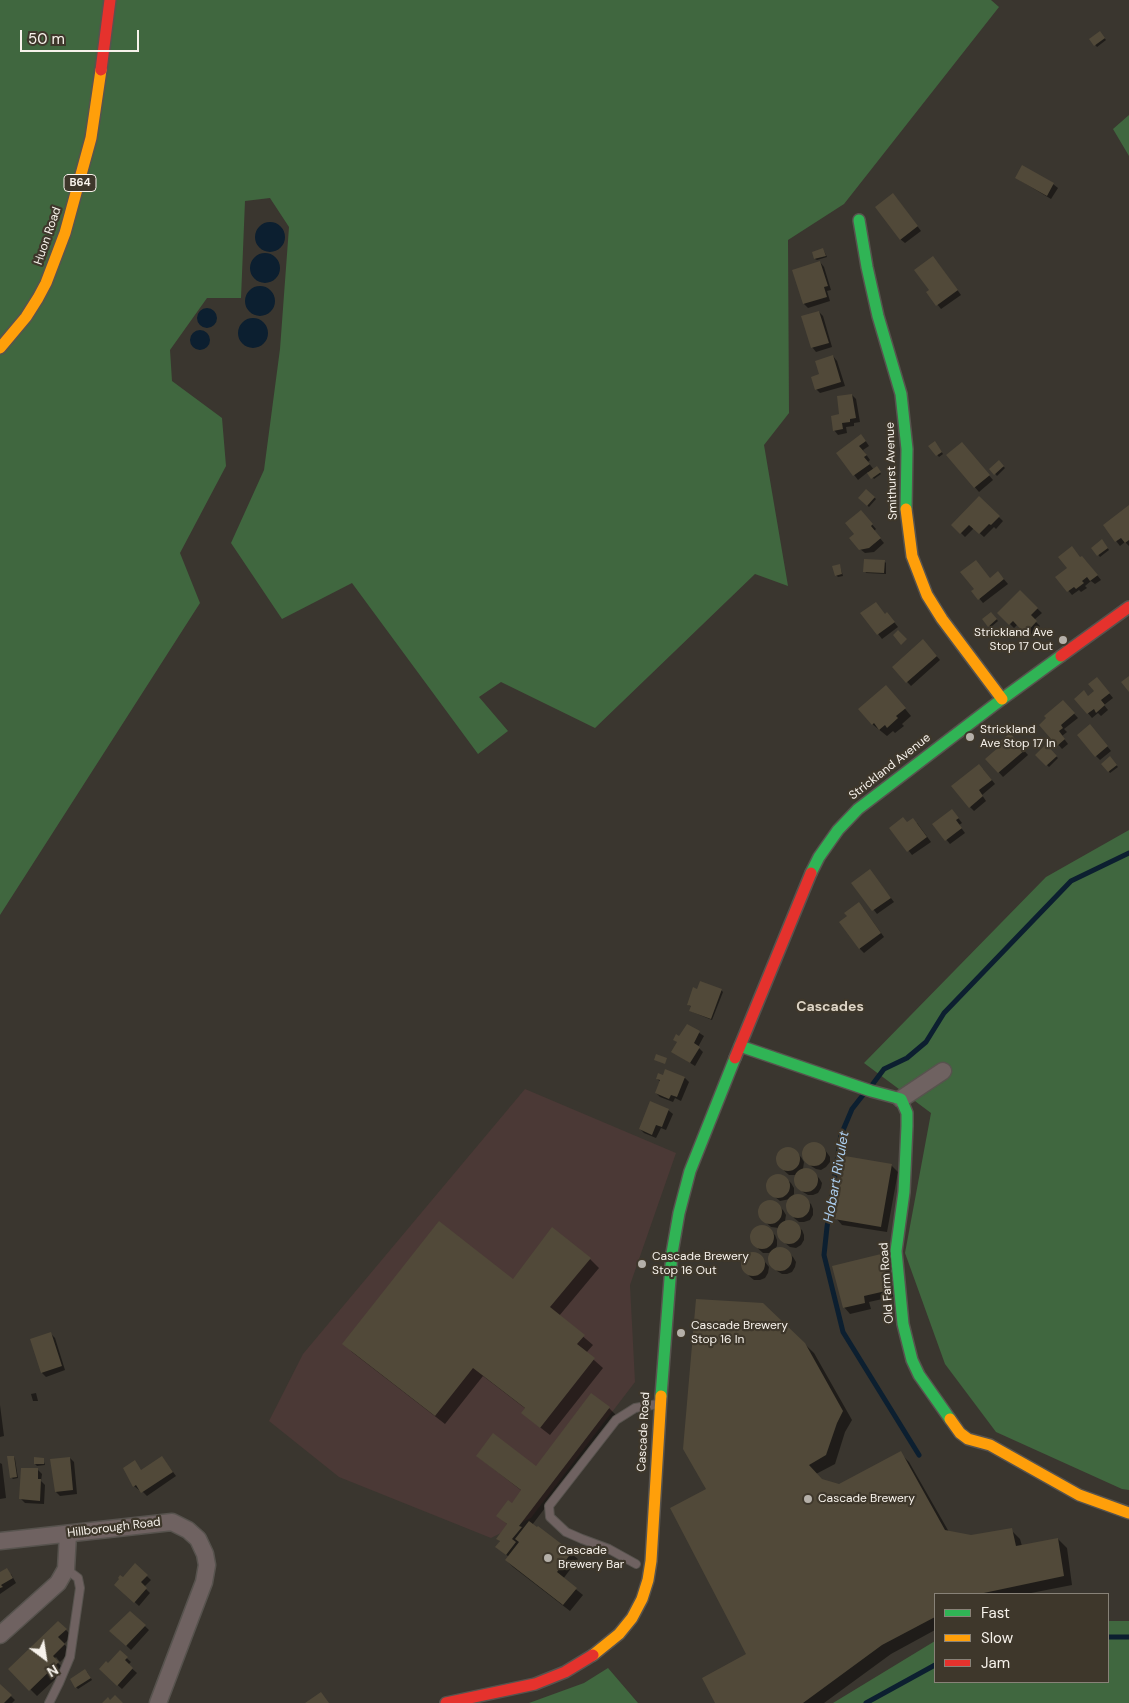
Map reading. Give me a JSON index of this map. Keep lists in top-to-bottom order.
{
  "streets": {
    "street": [
      "B64",
      "Huon Road",
      "Smithurst Avenue",
      "Strickland Avenue",
      "Old Farm Road",
      "Cascade Road",
      "Hillborough Road"
    ]
  },
  "crossings": [
    ["Smithurst Avenue", "Strickland Avenue"],
    ["Strickland Avenue", "Cascade Road"]
  ],
  "districts": ["Cascades"],
  "water": ["Hobart Rivulet"],
  "places": [
    "Strickland Ave Stop 17 Out",
    "Strickland Ave Stop 17 In",
    "Cascade Brewery Stop 16 Out",
    "Cascade Brewery Stop 16 In",
    "Cascade Brewery",
    "Cascade Brewery Bar"
  ],
  "legend": ["Fast", "Slow", "Jam"],
  "scale_bar": "50 m",
  "north": "bottom right"
}
